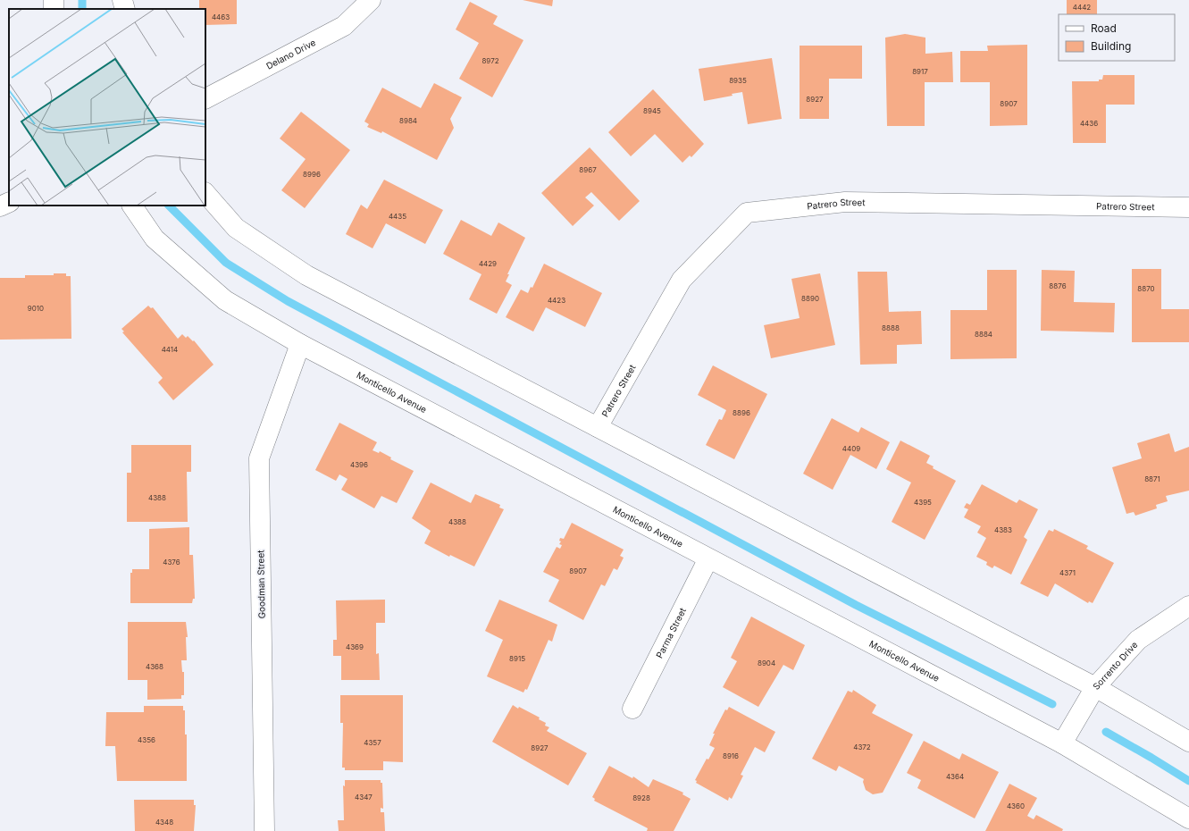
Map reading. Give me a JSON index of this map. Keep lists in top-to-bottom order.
{
  "streets": {
    "street": [
      "Delano Drive",
      "Patrero Street",
      "Monticello Avenue",
      "Goodman Street",
      "Parma Street",
      "Sorrento Drive"
    ]
  },
  "crossings": [
    ["Monticello Avenue", "Goodman Street"],
    ["Monticello Avenue", "Parma Street"],
    ["Monticello Avenue", "Sorrento Drive"]
  ],
  "house_numbers": [
    "4442",
    "4463",
    "8972",
    "8917",
    "8935",
    "8927",
    "8907",
    "8945",
    "8984",
    "4436",
    "8967",
    "8996",
    "4435",
    "4429",
    "8876",
    "8870",
    "8890",
    "4423",
    "9010",
    "8888",
    "8884",
    "4414",
    "8896",
    "4409",
    "4396",
    "8871",
    "4388",
    "4395",
    "4388",
    "4383",
    "4376",
    "8907",
    "4371",
    "4369",
    "8915",
    "8904",
    "4368",
    "4356",
    "4357",
    "4372",
    "8927",
    "8916",
    "4364",
    "4347",
    "8928",
    "4360",
    "4348"
  ],
  "legend": ["Road", "Building"]
}
